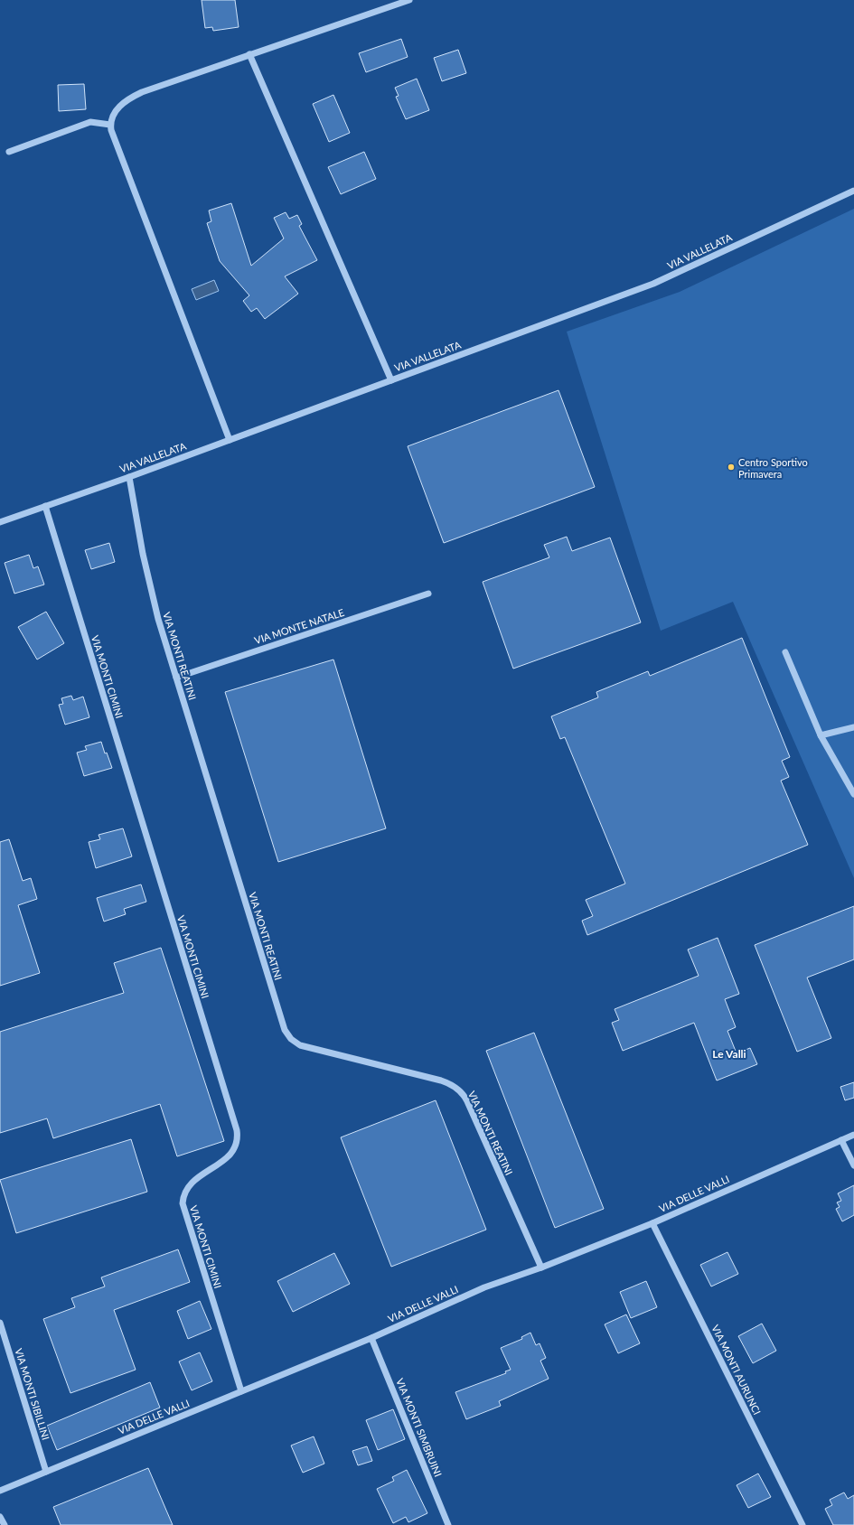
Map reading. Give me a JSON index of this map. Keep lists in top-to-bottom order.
{
  "streets": {
    "street": [
      "VIA VALLELATA",
      "VIA MONTE NATALE",
      "VIA MONTI REATINI",
      "VIA MONTI CIMINI",
      "VIA DELLE VALLI",
      "VIA MONTI AURUNCI",
      "VIA MONTI SIBILLINI",
      "VIA MONTI SIMBRUINI"
    ]
  },
  "crossings": [
    ["VIA VALLELATA", "VIA MONTI REATINI"],
    ["VIA VALLELATA", "VIA MONTI CIMINI"],
    ["VIA MONTE NATALE", "VIA MONTI REATINI"],
    ["VIA MONTI REATINI", "VIA DELLE VALLI"],
    ["VIA MONTI CIMINI", "VIA DELLE VALLI"],
    ["VIA DELLE VALLI", "VIA MONTI AURUNCI"],
    ["VIA DELLE VALLI", "VIA MONTI SIBILLINI"],
    ["VIA DELLE VALLI", "VIA MONTI SIMBRUINI"]
  ],
  "districts": ["Le Valli"],
  "places": ["Centro Sportivo Primavera"]
}
